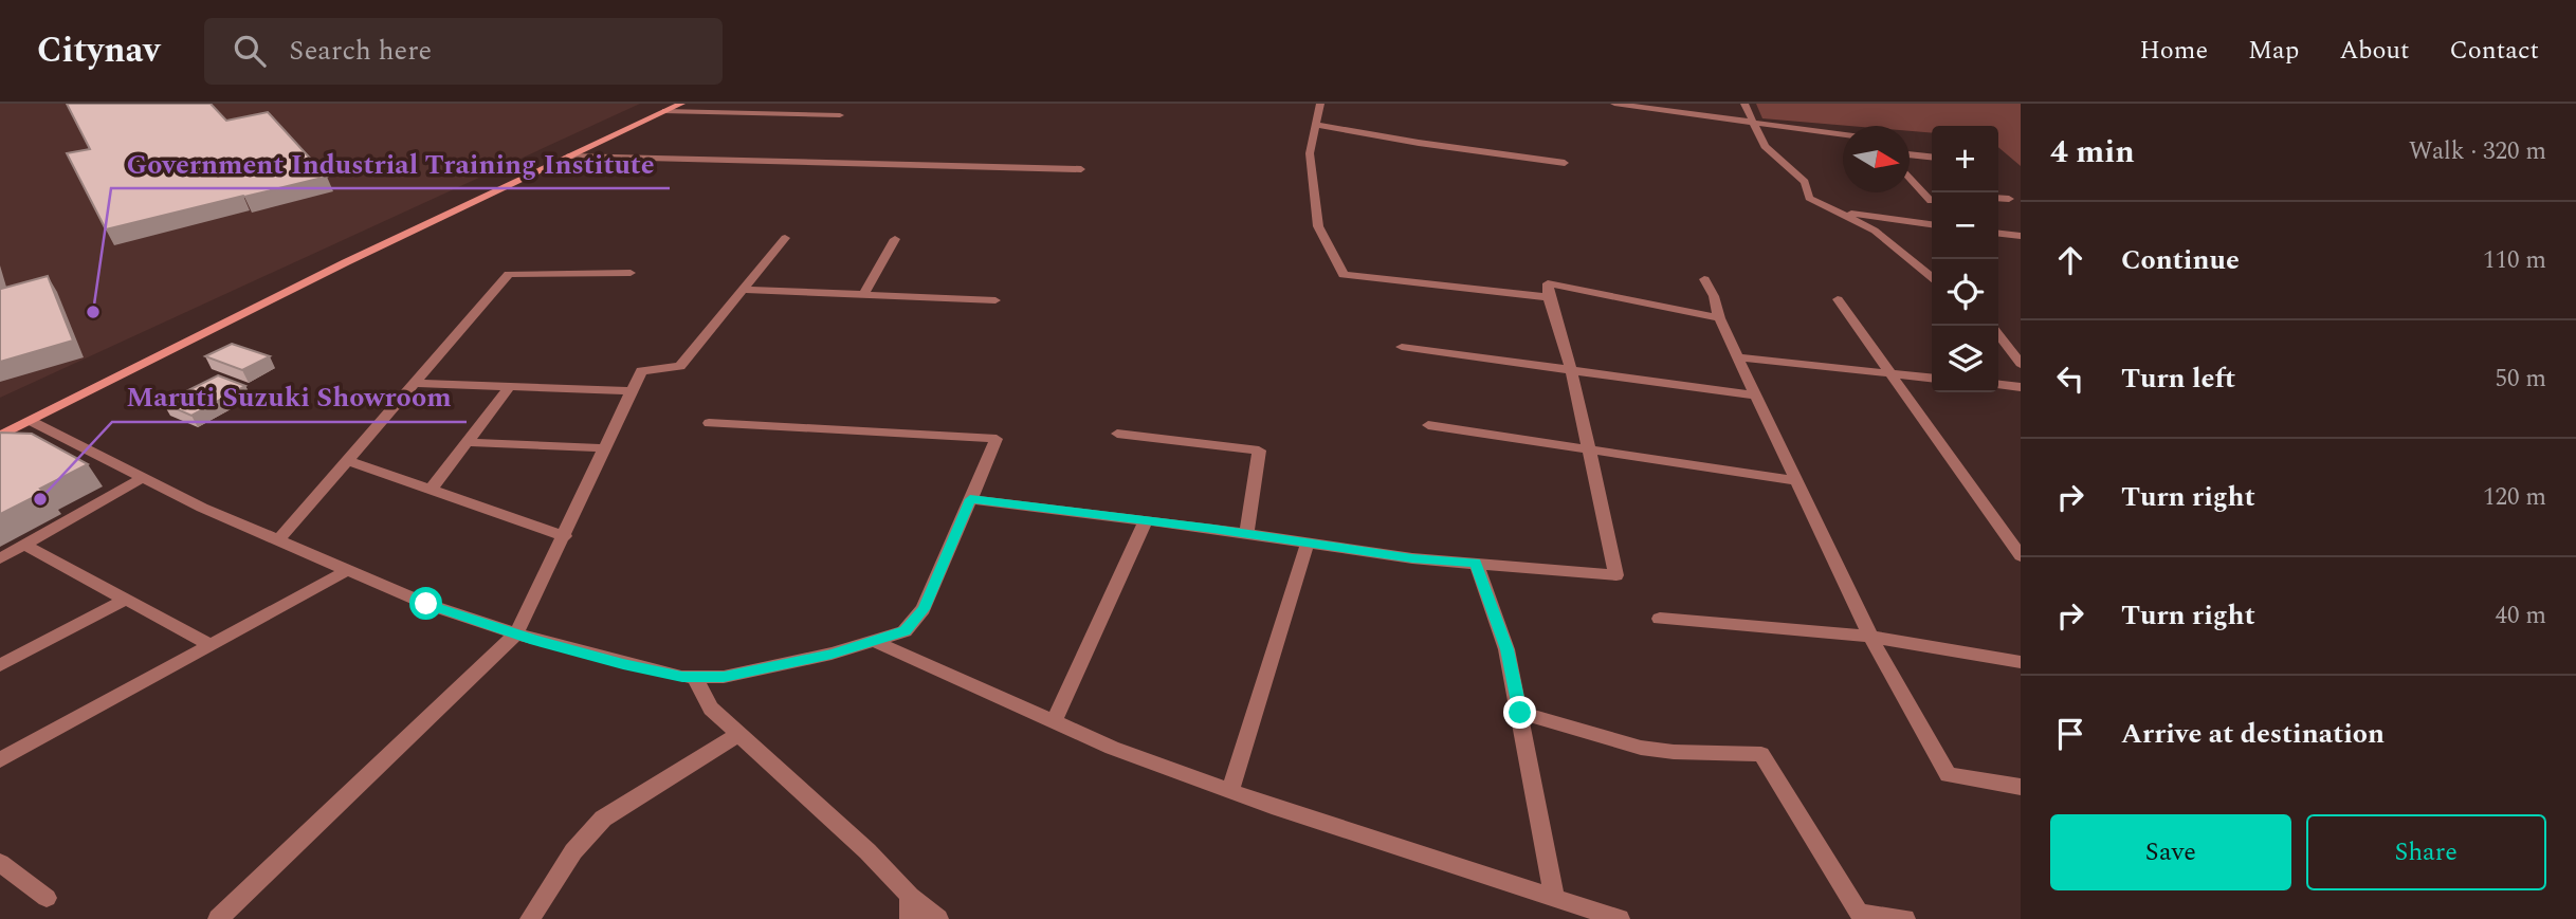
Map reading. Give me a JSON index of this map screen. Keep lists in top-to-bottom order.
{
  "places": ["Government Industrial Training Institute", "Maruti Suzuki Showroom"],
  "north": "right",
  "page": {
    "header": "Citynav",
    "search": "Search here",
    "nav": [
      "Home",
      "Map",
      "About",
      "Contact"
    ],
    "heading": ["4 min", "Walk · 320 m"],
    "map_buttons": ["+", "−"],
    "list": [
      ["Continue", "110 m"],
      ["Turn left", "50 m"],
      ["Turn right", "120 m"],
      ["Turn right", "40 m"],
      "Arrive at destination"
    ],
    "buttons": ["Save", "Share"]
  }
}
